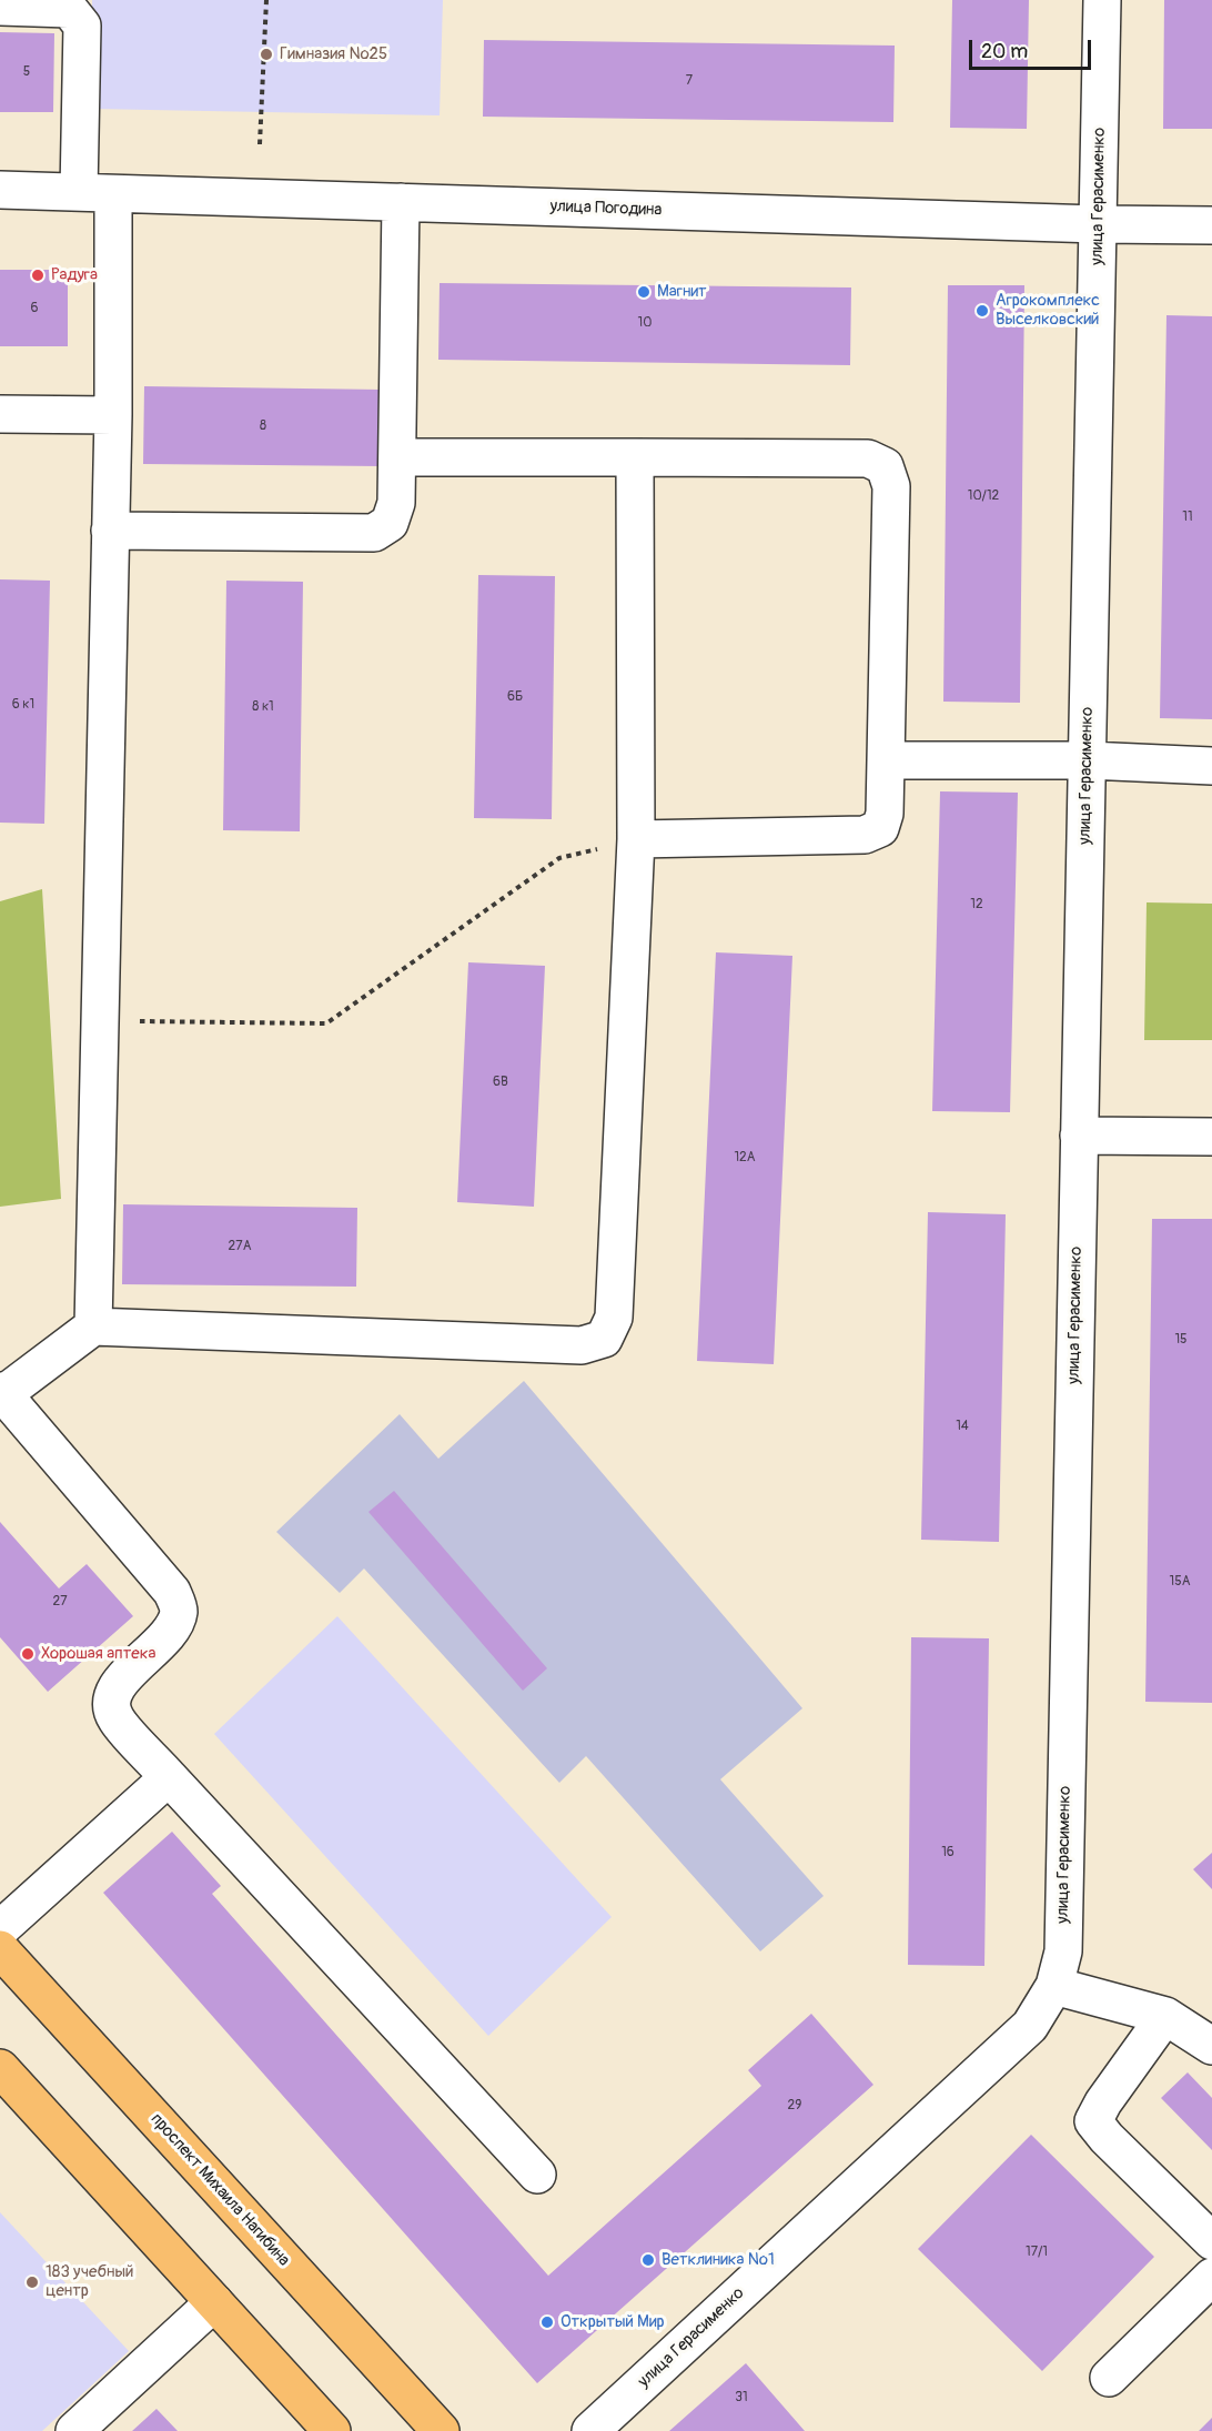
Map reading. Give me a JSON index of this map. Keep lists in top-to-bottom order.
{
  "streets": {
    "main road": ["проспект Михаила Нагибина"],
    "street": ["улица Герасименко", "улица Погодина"]
  },
  "crossings": [
    ["улица Герасименко", "улица Погодина"]
  ],
  "places": [
    "Гимназия №25",
    "Радуга",
    "Магнит",
    "Агрокомплекс Выселковский",
    "Хорошая аптека",
    "Ветклиника №1",
    "183 учебный центр",
    "Открытый Мир"
  ],
  "house_numbers": [
    "5",
    "7",
    "6",
    "10",
    "8",
    "10/12",
    "11",
    "6Б",
    "6 к1",
    "8 к1",
    "12",
    "6В",
    "12А",
    "27А",
    "15",
    "14",
    "15А",
    "27",
    "16",
    "29",
    "17/1",
    "31"
  ],
  "scale_bar": "20 m"
}
